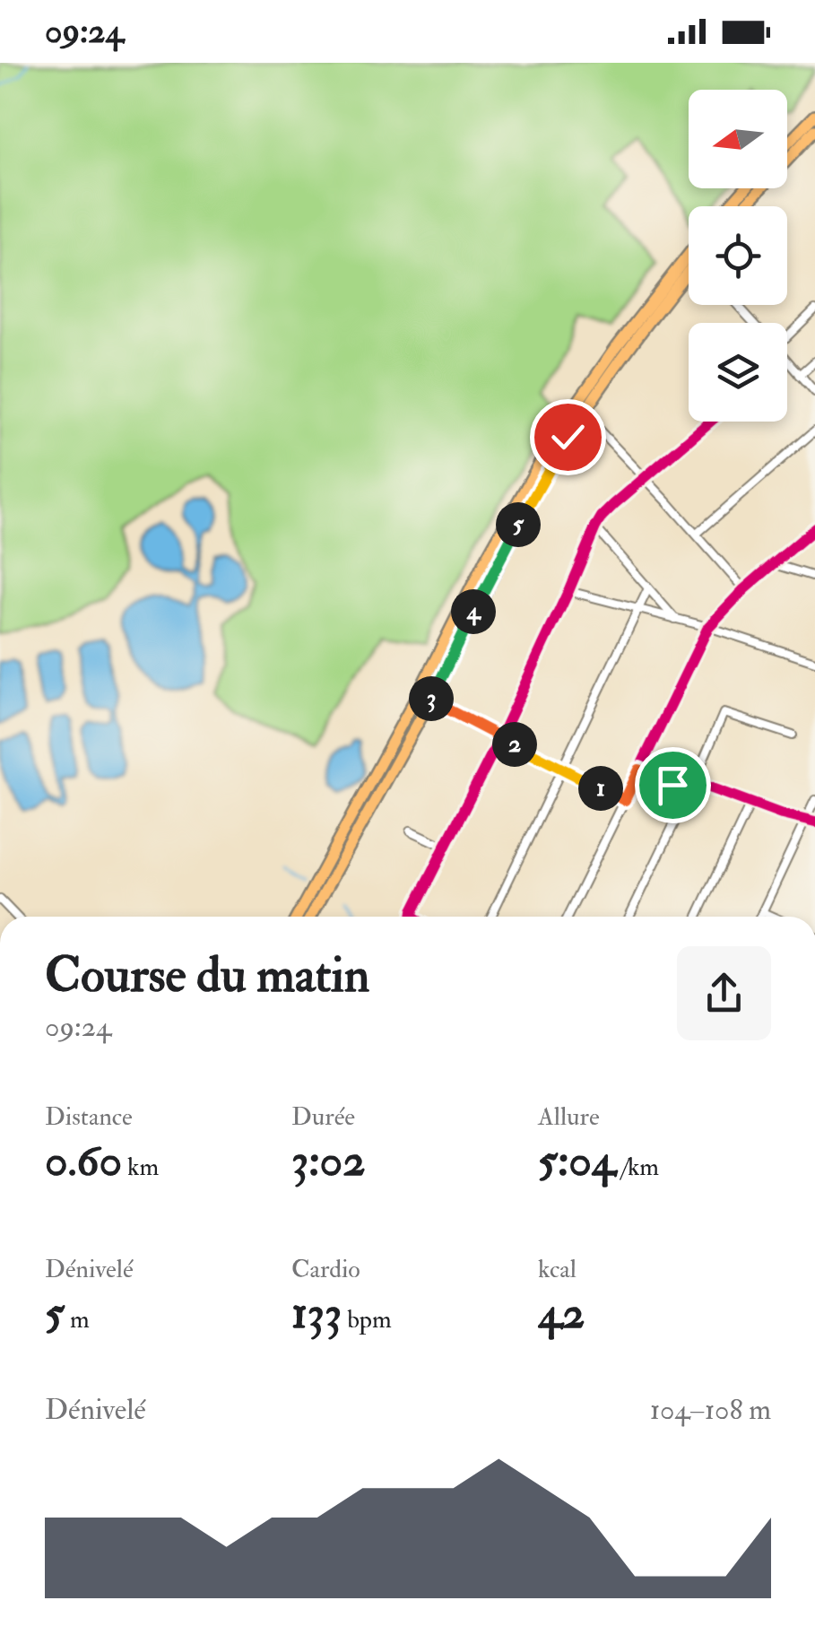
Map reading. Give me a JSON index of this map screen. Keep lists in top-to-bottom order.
{
  "north": "left",
  "page": {
    "status": "09:24",
    "pins": [
      "5",
      "4",
      "3",
      "2",
      "1"
    ],
    "heading": ["Course du matin", "09:24"],
    "stats": [
      ["Distance", "0.60 km"],
      ["Durée", "3:02"],
      ["Allure", "5:04 /km"],
      ["Dénivelé", "5 m"],
      ["Cardio", "133 bpm"],
      ["kcal", "42"]
    ],
    "chart": ["Dénivelé", "104–108 m"]
  }
}
